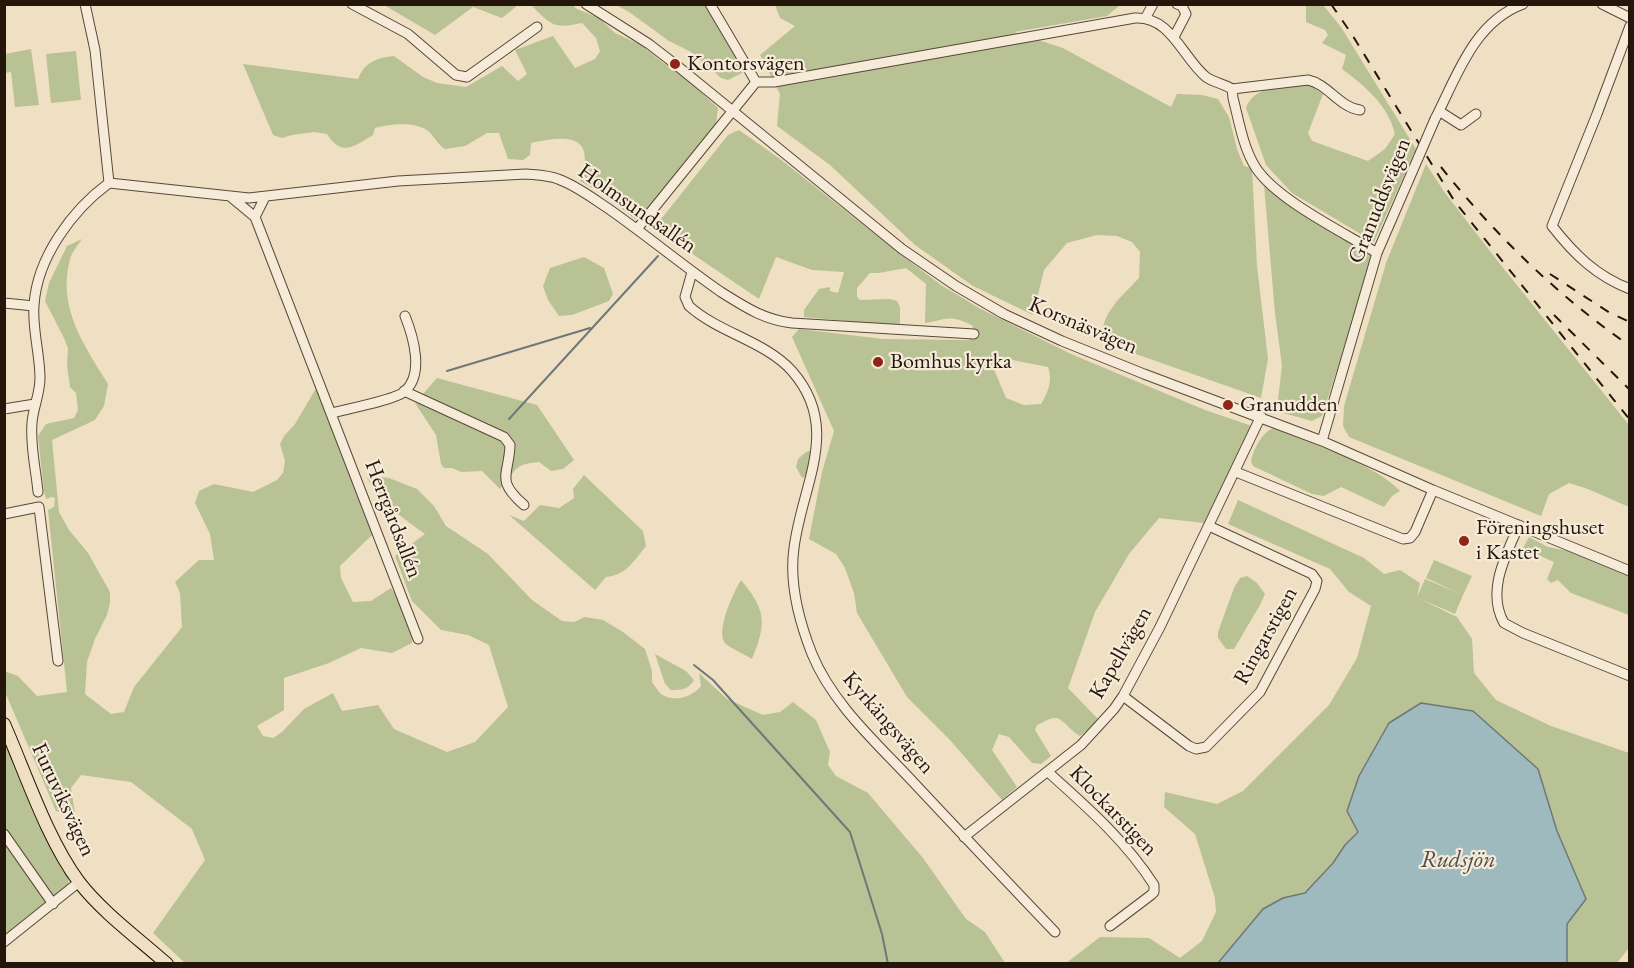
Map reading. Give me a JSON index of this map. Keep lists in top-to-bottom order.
{
  "streets": {
    "main road": ["Furuviksvägen"],
    "street": [
      "Granuddsvägen",
      "Holmsundsallén",
      "Korsnäsvägen",
      "Herrgårdsallén",
      "Ringarstigen",
      "Kapellvägen",
      "Kyrkängsvägen",
      "Klockarstigen"
    ]
  },
  "crossings": [
    ["Granuddsvägen", "Korsnäsvägen"],
    ["Holmsundsallén", "Kyrkängsvägen"],
    ["Korsnäsvägen", "Kapellvägen"],
    ["Ringarstigen", "Kapellvägen"],
    ["Kapellvägen", "Kyrkängsvägen"],
    ["Kapellvägen", "Klockarstigen"]
  ],
  "water": ["Rudsjön"],
  "places": [
    "Kontorsvägen",
    "Bomhus kyrka",
    "Granudden",
    "Föreningshuset i Kastet"
  ]
}
